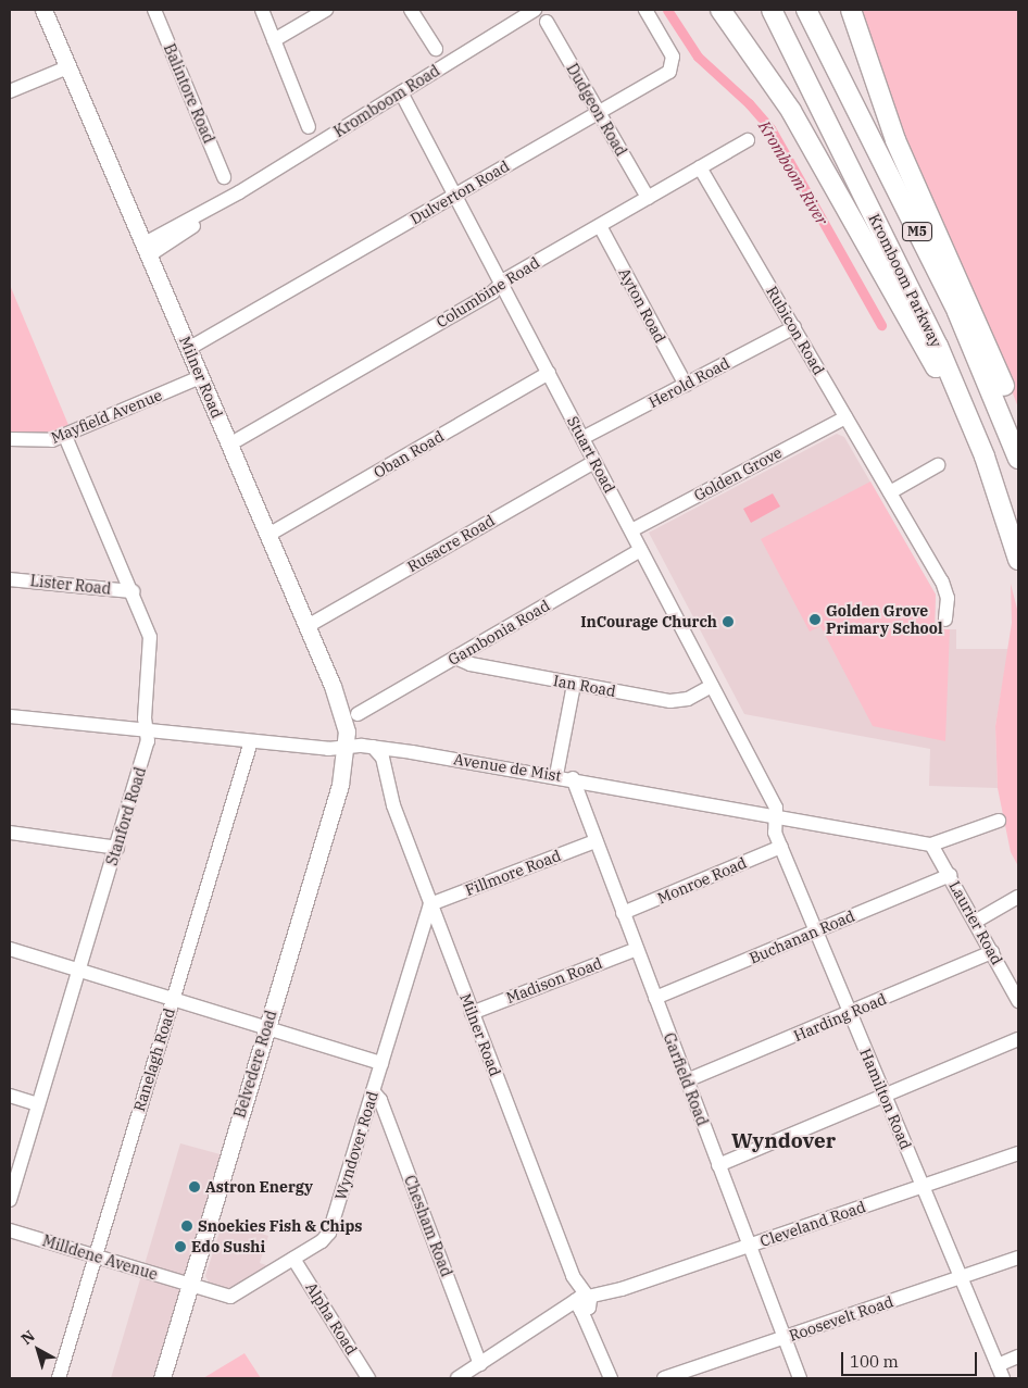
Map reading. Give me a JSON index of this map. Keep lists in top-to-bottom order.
{
  "streets": {
    "highway": ["M5", "Kromboom Parkway"],
    "main road": ["Milner Road", "Belvedere Road"],
    "street": [
      "Balintore Road",
      "Kromboom Road",
      "Dudgeon Road",
      "Dulverton Road",
      "Columbine Road",
      "Ayton Road",
      "Rubicon Road",
      "Herold Road",
      "Mayfield Avenue",
      "Oban Road",
      "Stuart Road",
      "Golden Grove",
      "Rusacre Road",
      "Lister Road",
      "Gambonia Road",
      "Ian Road",
      "Avenue de Mist",
      "Stanford Road",
      "Fillmore Road",
      "Monroe Road",
      "Laurier Road",
      "Buchanan Road",
      "Madison Road",
      "Harding Road",
      "Ranelagh Road",
      "Garfield Road",
      "Hamilton Road",
      "Wyndover Road",
      "Cleveland Road",
      "Chesham Road",
      "Milldene Avenue",
      "Alpha Road",
      "Roosevelt Road"
    ]
  },
  "crossings": [
    ["Kromboom Road", "Milner Road"],
    ["Kromboom Road", "Stuart Road"],
    ["Dudgeon Road", "Dulverton Road"],
    ["Dudgeon Road", "Columbine Road"],
    ["Dulverton Road", "Milner Road"],
    ["Dulverton Road", "Stuart Road"],
    ["Columbine Road", "Ayton Road"],
    ["Columbine Road", "Rubicon Road"],
    ["Columbine Road", "Milner Road"],
    ["Columbine Road", "Stuart Road"],
    ["Ayton Road", "Herold Road"],
    ["Rubicon Road", "Herold Road"],
    ["Rubicon Road", "Golden Grove"],
    ["Milner Road", "Mayfield Avenue"],
    ["Milner Road", "Oban Road"],
    ["Milner Road", "Rusacre Road"],
    ["Milner Road", "Avenue de Mist"],
    ["Milner Road", "Fillmore Road"],
    ["Milner Road", "Madison Road"],
    ["Milner Road", "Belvedere Road"],
    ["Milner Road", "Wyndover Road"],
    ["Milner Road", "Cleveland Road"],
    ["Herold Road", "Stuart Road"],
    ["Mayfield Avenue", "Stanford Road"],
    ["Oban Road", "Stuart Road"],
    ["Stuart Road", "Golden Grove"],
    ["Stuart Road", "Rusacre Road"],
    ["Stuart Road", "Gambonia Road"],
    ["Stuart Road", "Ian Road"],
    ["Stuart Road", "Avenue de Mist"],
    ["Stuart Road", "Hamilton Road"],
    ["Lister Road", "Stanford Road"],
    ["Gambonia Road", "Ian Road"],
    ["Avenue de Mist", "Stanford Road"],
    ["Avenue de Mist", "Laurier Road"],
    ["Avenue de Mist", "Ranelagh Road"],
    ["Avenue de Mist", "Belvedere Road"],
    ["Avenue de Mist", "Garfield Road"],
    ["Avenue de Mist", "Hamilton Road"],
    ["Fillmore Road", "Garfield Road"],
    ["Fillmore Road", "Wyndover Road"],
    ["Monroe Road", "Garfield Road"],
    ["Monroe Road", "Hamilton Road"],
    ["Laurier Road", "Buchanan Road"],
    ["Laurier Road", "Harding Road"],
    ["Buchanan Road", "Garfield Road"],
    ["Buchanan Road", "Hamilton Road"],
    ["Madison Road", "Garfield Road"],
    ["Harding Road", "Garfield Road"],
    ["Harding Road", "Hamilton Road"],
    ["Ranelagh Road", "Milldene Avenue"],
    ["Belvedere Road", "Wyndover Road"],
    ["Belvedere Road", "Milldene Avenue"],
    ["Garfield Road", "Cleveland Road"],
    ["Garfield Road", "Roosevelt Road"],
    ["Hamilton Road", "Cleveland Road"],
    ["Hamilton Road", "Roosevelt Road"],
    ["Wyndover Road", "Chesham Road"],
    ["Wyndover Road", "Milldene Avenue"],
    ["Wyndover Road", "Alpha Road"],
    ["Cleveland Road", "Chesham Road"]
  ],
  "districts": ["Wyndover"],
  "water": ["Kromboom River"],
  "places": [
    "Golden Grove Primary School",
    "InCourage Church",
    "Astron Energy",
    "Snoekies Fish & Chips",
    "Edo Sushi"
  ],
  "scale_bar": "100 m",
  "north": "top left"
}
